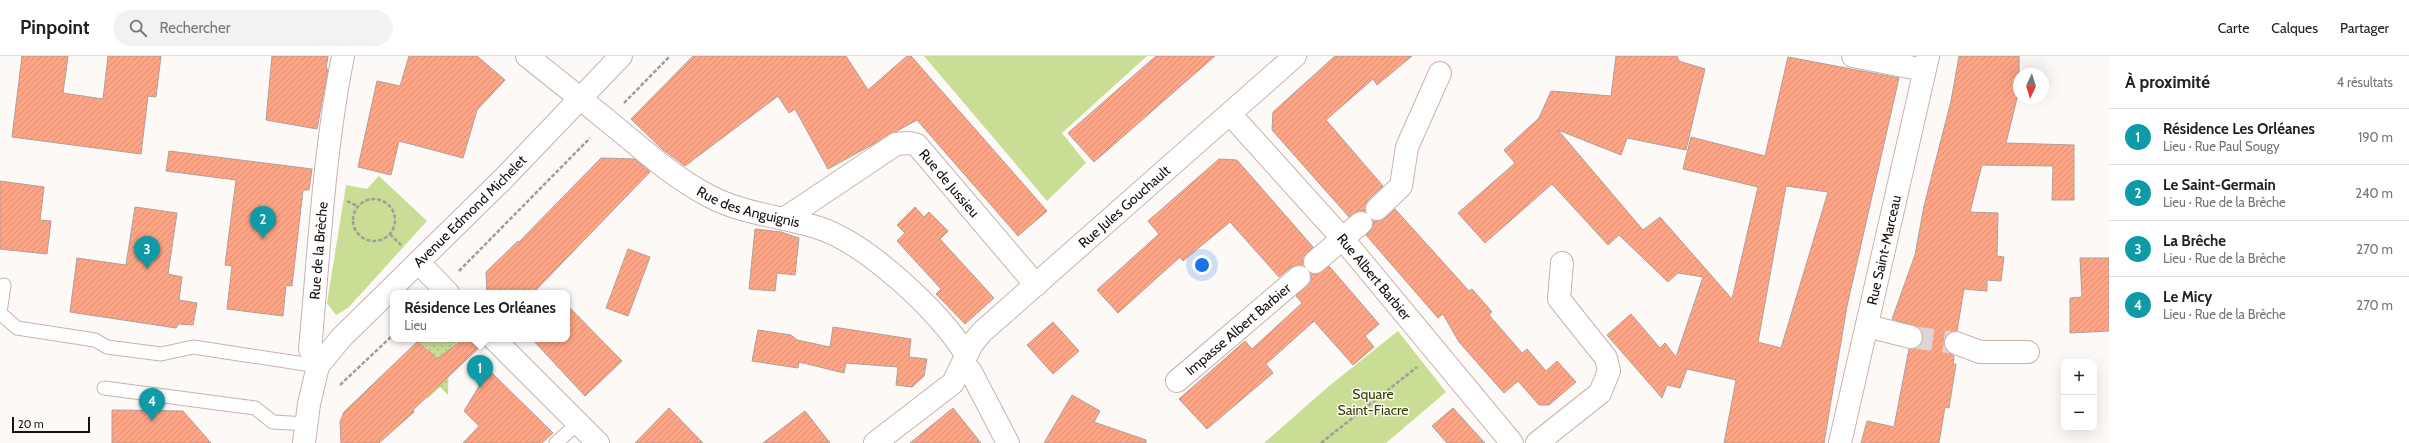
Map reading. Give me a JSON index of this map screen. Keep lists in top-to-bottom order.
{
  "streets": {
    "street": [
      "Rue de Jussieu",
      "Rue des Anguignis",
      "Rue Jules Gouchault",
      "Avenue Edmond Michelet",
      "Rue Saint-Marceau",
      "Rue de la Brèche",
      "Rue Albert Barbier",
      "Impasse Albert Barbier"
    ]
  },
  "crossings": [
    ["Rue de Jussieu", "Rue des Anguignis"],
    ["Rue de Jussieu", "Rue Jules Gouchault"],
    ["Rue des Anguignis", "Rue Jules Gouchault"],
    ["Rue des Anguignis", "Avenue Edmond Michelet"],
    ["Rue Jules Gouchault", "Rue Albert Barbier"],
    ["Avenue Edmond Michelet", "Rue de la Brèche"]
  ],
  "parks": ["Square Saint-Fiacre"],
  "scale_bar": "20 m",
  "north": "bottom",
  "page": {
    "header": "Pinpoint",
    "search": "Rechercher",
    "nav": ["Carte", "Calques", "Partager"],
    "heading": ["À proximité", "4 résultats"],
    "list": [
      {
        "mark": "1",
        "name": "Résidence Les Orléanes",
        "note": "Lieu · Rue Paul Sougy",
        "value": "190 m"
      },
      {
        "mark": "2",
        "name": "Le Saint-Germain",
        "note": "Lieu · Rue de la Brèche",
        "value": "240 m"
      },
      {
        "mark": "3",
        "name": "La Brêche",
        "note": "Lieu · Rue de la Brèche",
        "value": "270 m"
      },
      {
        "mark": "4",
        "name": "Le Micy",
        "note": "Lieu · Rue de la Brèche",
        "value": "270 m"
      }
    ],
    "pins": [
      "2",
      "3",
      "1",
      "4"
    ],
    "popup": ["Résidence Les Orléanes", "Lieu"],
    "map_buttons": ["+", "−"],
    "scale": "20 m"
  }
}
